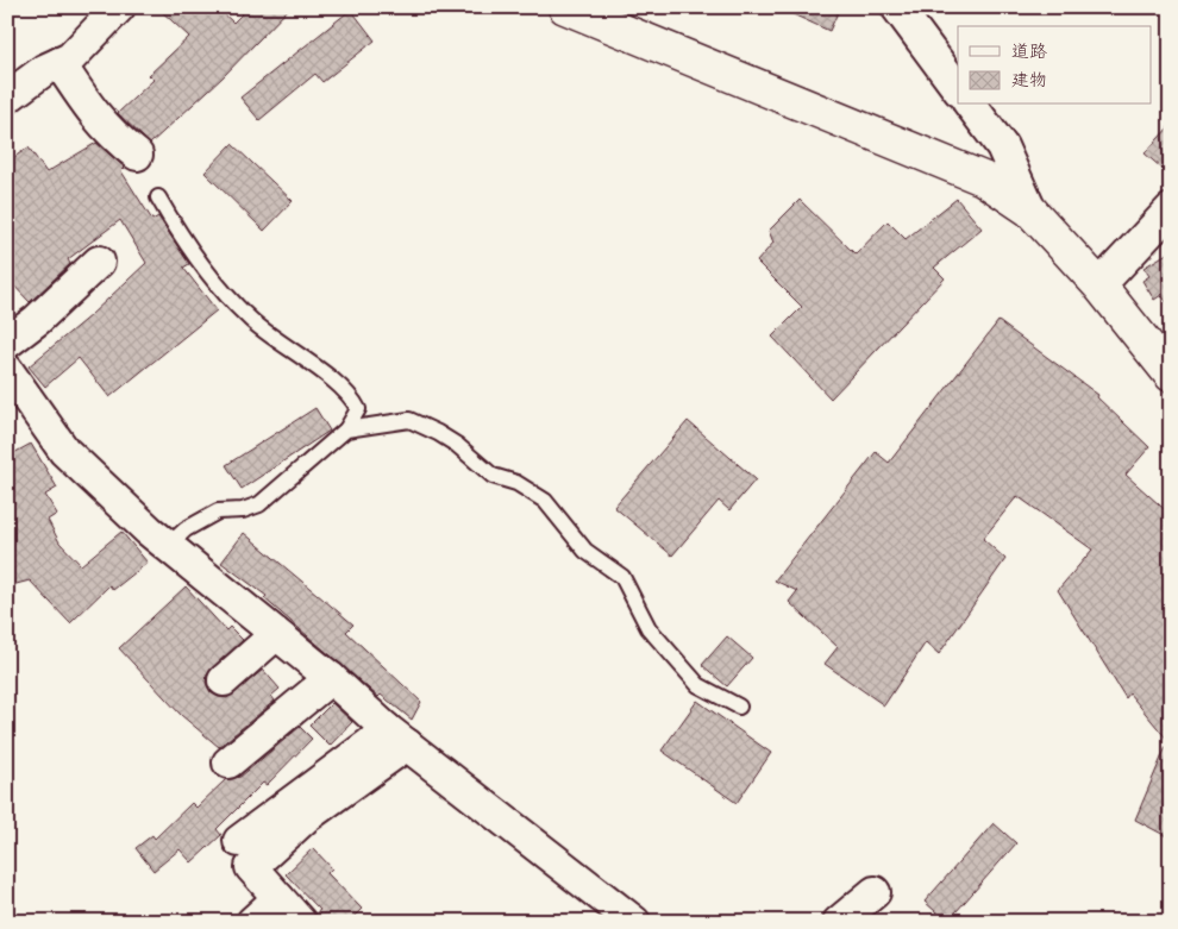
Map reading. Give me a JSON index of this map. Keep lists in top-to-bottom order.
{
  "legend": ["道路", "建物"]
}
